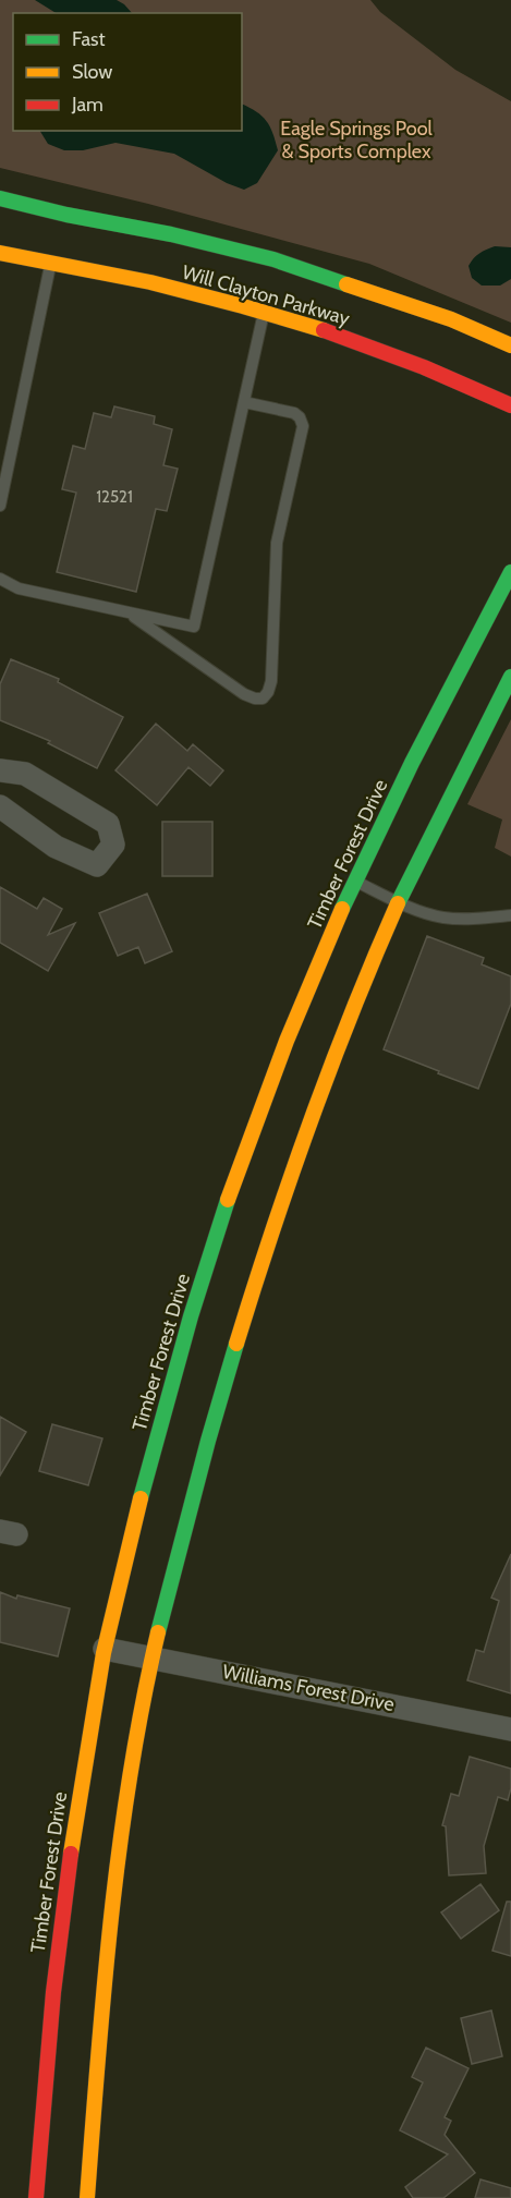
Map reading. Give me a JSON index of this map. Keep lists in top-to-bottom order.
{
  "streets": {
    "main road": ["Will Clayton Parkway", "Timber Forest Drive"],
    "street": ["Williams Forest Drive"]
  },
  "crossings": [
    ["Timber Forest Drive", "Williams Forest Drive"]
  ],
  "parks": ["Eagle Springs Pool & Sports Complex"],
  "house_numbers": ["12521"],
  "legend": ["Fast", "Slow", "Jam"]
}
